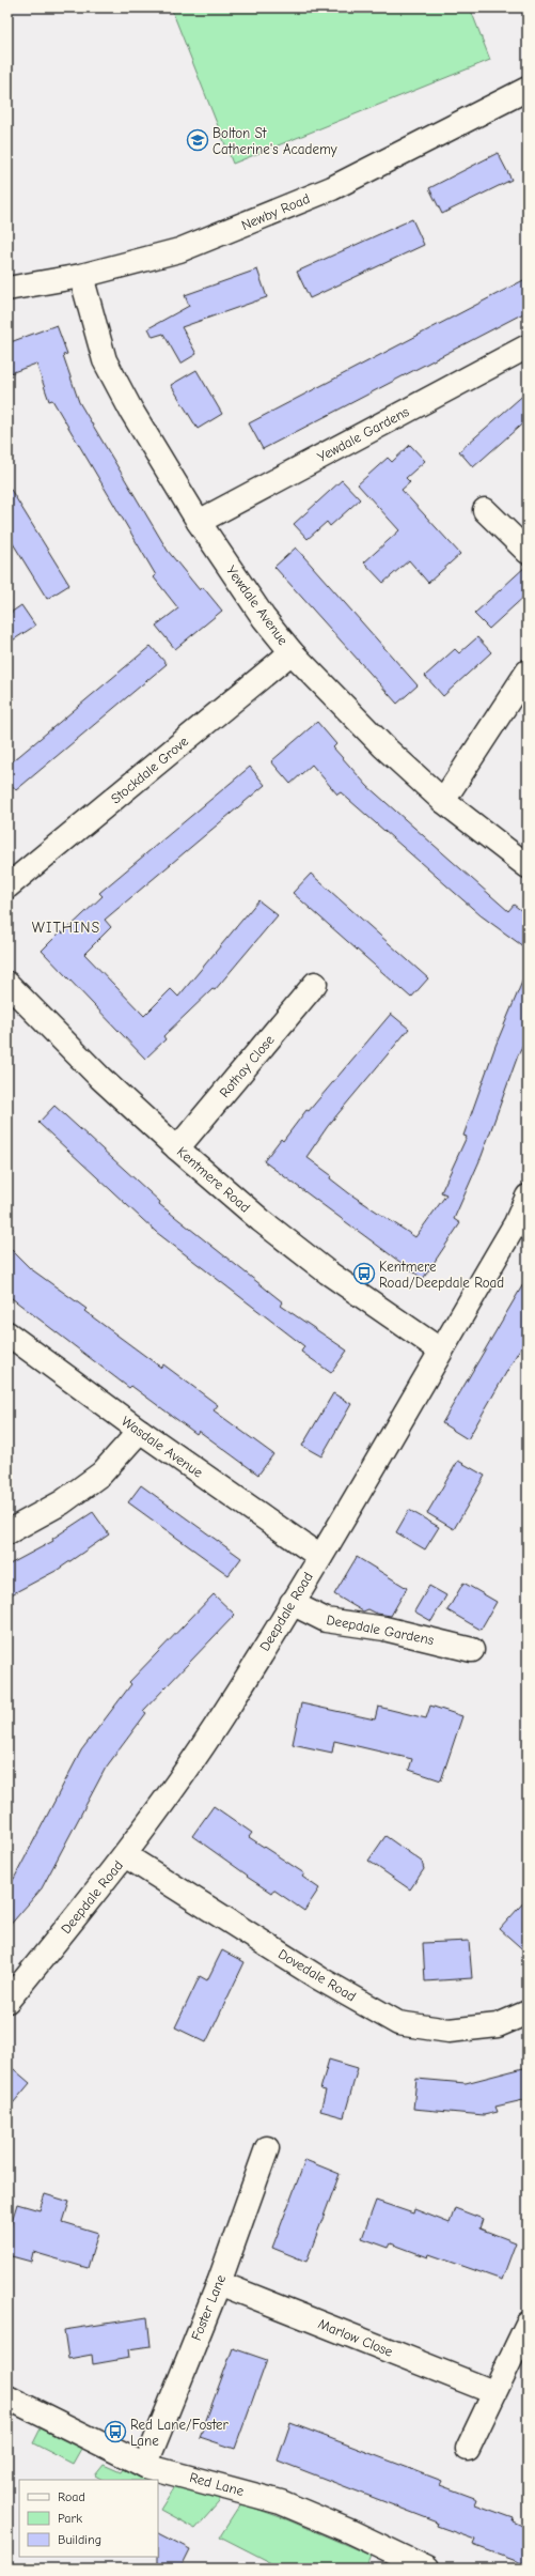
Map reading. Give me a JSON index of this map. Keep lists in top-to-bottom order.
{
  "streets": {
    "street": [
      "Newby Road",
      "Yewdale Gardens",
      "Yewdale Avenue",
      "Stockdale Grove",
      "Rothay Close",
      "Kentmere Road",
      "Wasdale Avenue",
      "Deepdale Road",
      "Deepdale Gardens",
      "Dovedale Road",
      "Foster Lane",
      "Marlow Close",
      "Red Lane"
    ]
  },
  "crossings": [
    ["Newby Road", "Yewdale Avenue"],
    ["Yewdale Gardens", "Yewdale Avenue"],
    ["Yewdale Avenue", "Stockdale Grove"],
    ["Rothay Close", "Kentmere Road"],
    ["Kentmere Road", "Deepdale Road"],
    ["Wasdale Avenue", "Deepdale Road"],
    ["Deepdale Road", "Deepdale Gardens"],
    ["Deepdale Road", "Dovedale Road"],
    ["Foster Lane", "Marlow Close"],
    ["Foster Lane", "Red Lane"]
  ],
  "districts": ["WITHINS"],
  "places": {
    "school or university": ["Bolton St Catherine's Academy"],
    "bus stop": ["Kentmere Road/Deepdale Road", "Red Lane/Foster Lane"]
  },
  "legend": ["Road", "Park", "Building"]
}
